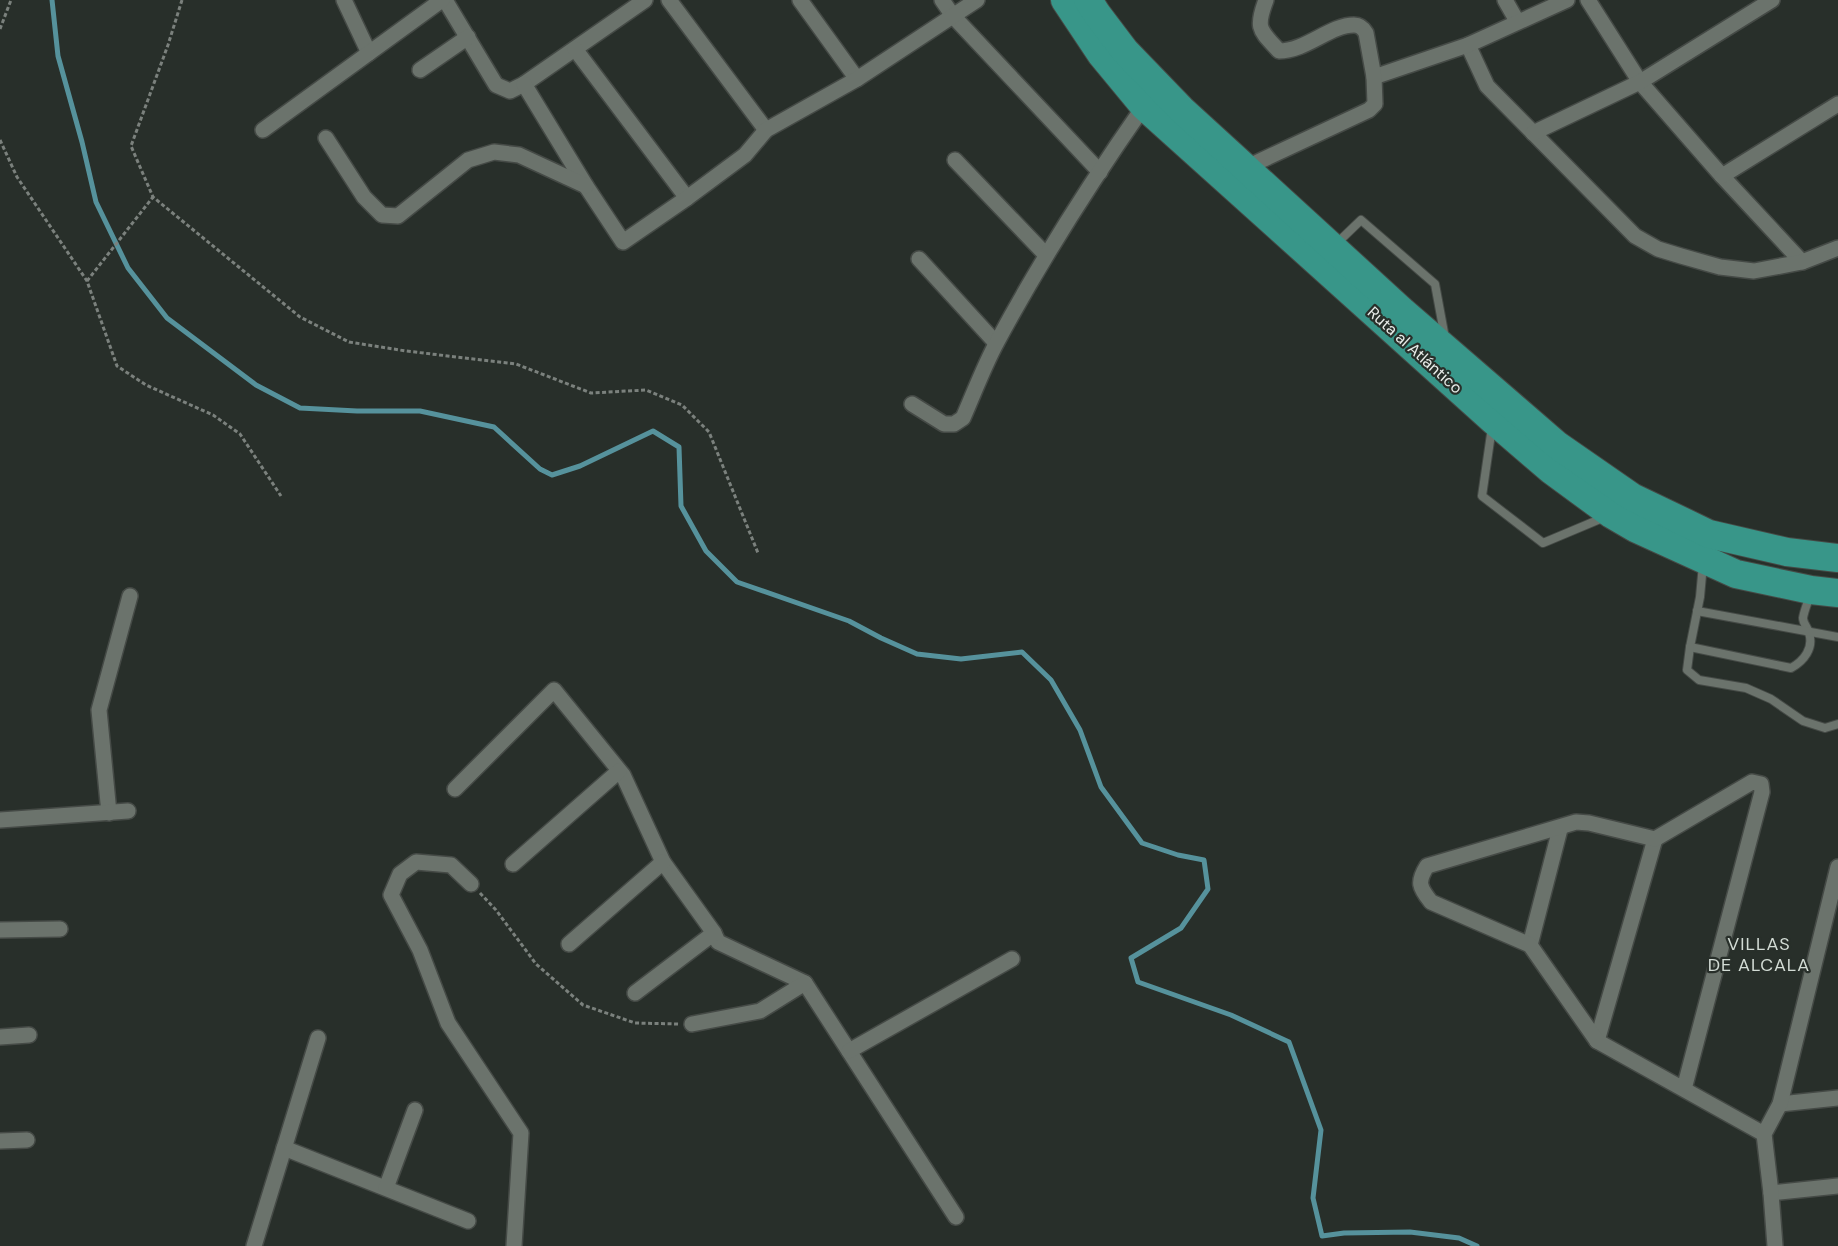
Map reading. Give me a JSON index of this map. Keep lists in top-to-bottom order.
{
  "streets": {
    "highway": ["Ruta al Atlántico"]
  },
  "districts": ["VILLAS DE ALCALA"]
}
